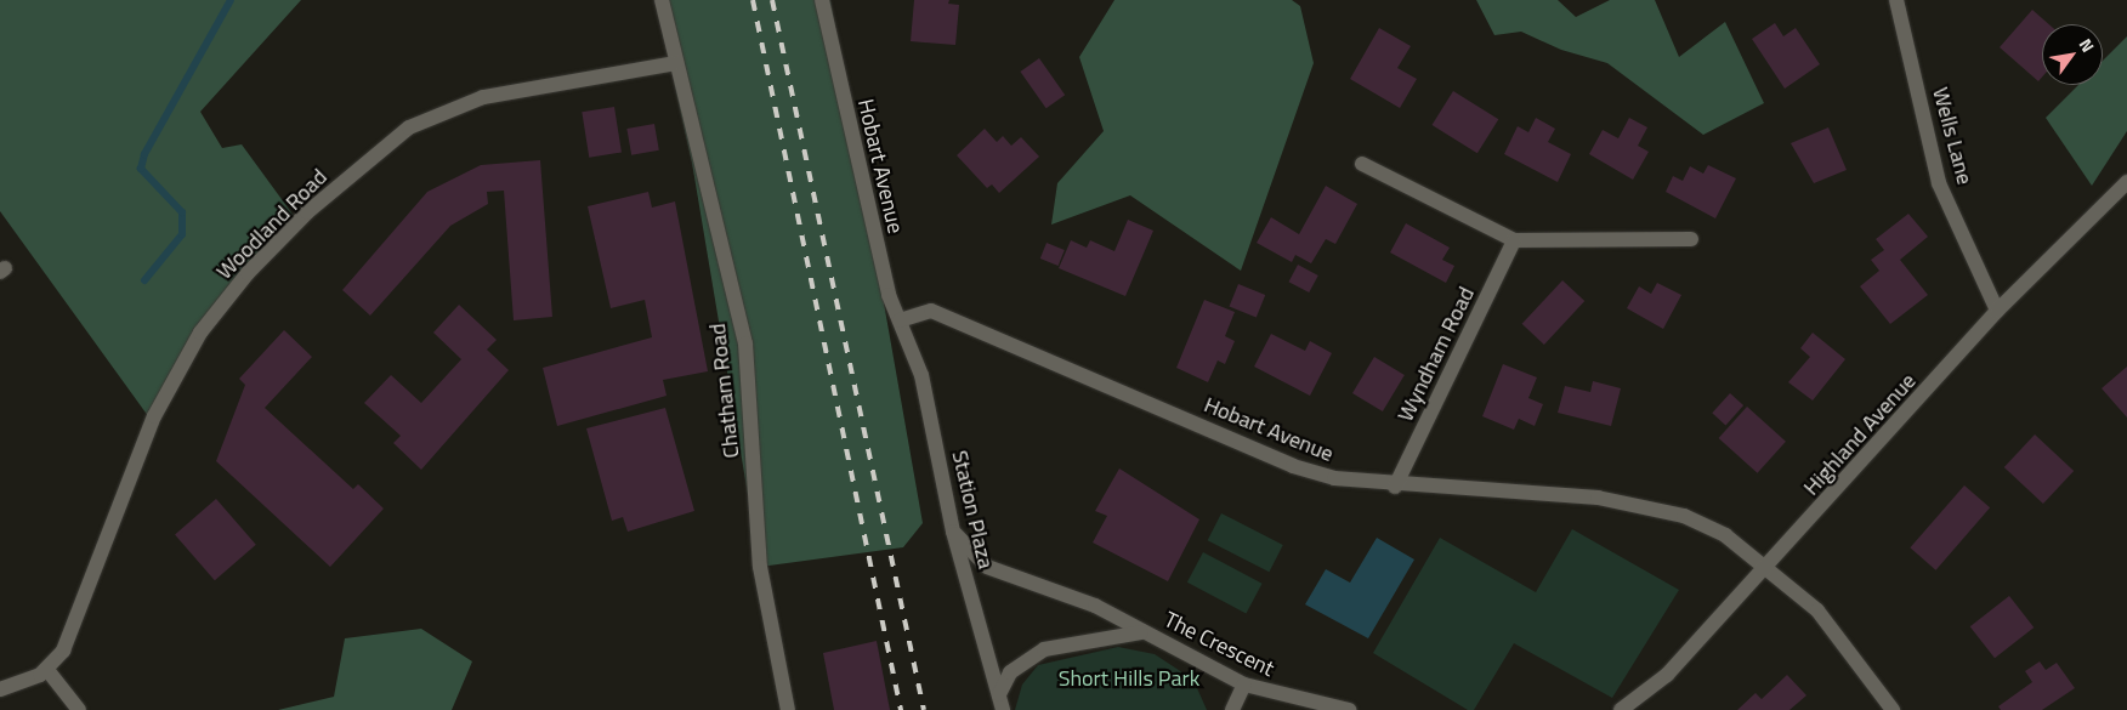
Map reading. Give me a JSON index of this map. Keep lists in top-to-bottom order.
{
  "streets": {
    "street": [
      "Wells Lane",
      "Hobart Avenue",
      "Woodland Road",
      "Wyndham Road",
      "Chatham Road",
      "Highland Avenue",
      "Station Plaza",
      "The Crescent"
    ]
  },
  "crossings": [
    ["Wells Lane", "Highland Avenue"],
    ["Hobart Avenue", "Wyndham Road"],
    ["Hobart Avenue", "Highland Avenue"],
    ["Hobart Avenue", "Station Plaza"],
    ["Woodland Road", "Chatham Road"],
    ["Station Plaza", "The Crescent"]
  ],
  "parks": ["Short Hills Park"],
  "north": "top right"
}
